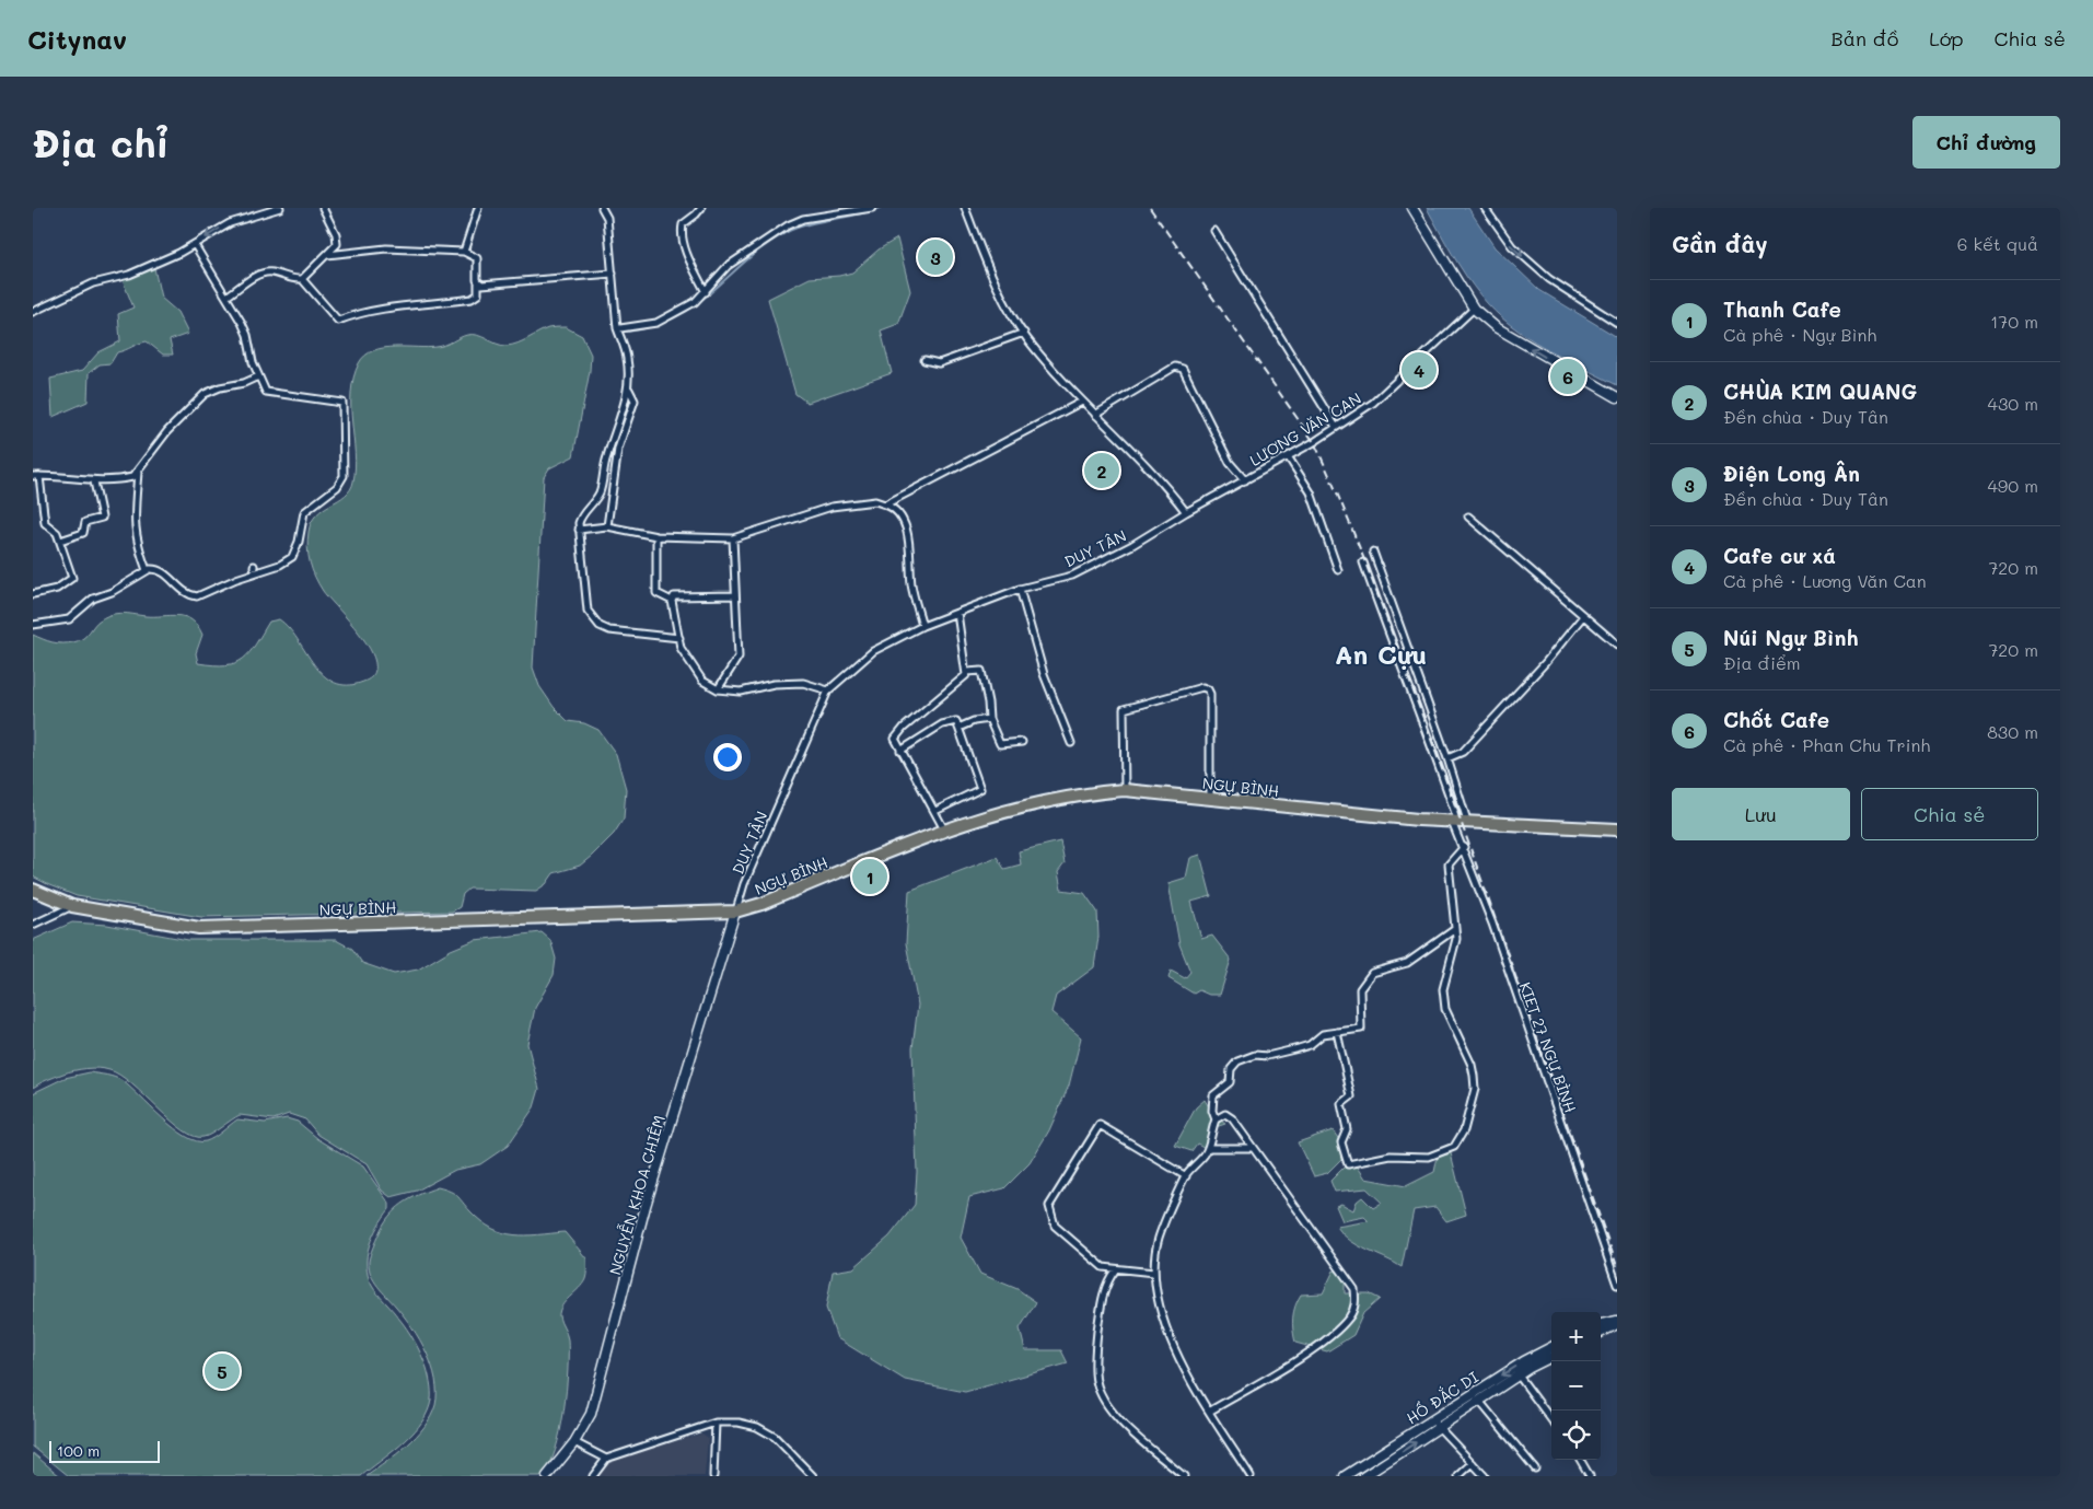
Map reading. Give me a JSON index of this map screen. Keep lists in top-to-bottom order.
{
  "streets": {
    "highway": ["NGỰ BÌNH"],
    "street": [
      "LƯƠNG VĂN CAN",
      "DUY TÂN",
      "KIET 27 NGỰ BÌNH",
      "NGUYỄN KHOA CHIÊM",
      "HỒ ĐẮC DI"
    ]
  },
  "crossings": [
    ["LƯƠNG VĂN CAN", "DUY TÂN"],
    ["DUY TÂN", "NGỰ BÌNH"],
    ["DUY TÂN", "NGUYỄN KHOA CHIÊM"],
    ["NGỰ BÌNH", "KIET 27 NGỰ BÌNH"],
    ["NGỰ BÌNH", "NGUYỄN KHOA CHIÊM"]
  ],
  "districts": ["An Cựu"],
  "scale_bar": "100 m",
  "page": {
    "header": "Citynav",
    "nav": ["Bản đồ", "Lớp", "Chia sẻ"],
    "buttons": [
      "Chỉ đường",
      ["Lưu", "Chia sẻ"]
    ],
    "title": "Địa chỉ",
    "heading": ["Gần đây", "6 kết quả"],
    "pins": [
      "3",
      "4",
      "6",
      "2",
      "1",
      "5"
    ],
    "list": [
      {
        "mark": "1",
        "name": "Thanh Cafe",
        "note": "Cà phê · Ngự Bình",
        "value": "170 m"
      },
      {
        "mark": "2",
        "name": "CHÙA KIM QUANG",
        "note": "Đền chùa · Duy Tân",
        "value": "430 m"
      },
      {
        "mark": "3",
        "name": "Điện Long Ân",
        "note": "Đền chùa · Duy Tân",
        "value": "490 m"
      },
      {
        "mark": "4",
        "name": "Cafe cư xá",
        "note": "Cà phê · Lương Văn Can",
        "value": "720 m"
      },
      {
        "mark": "5",
        "name": "Núi Ngự Bình",
        "note": "Địa điểm",
        "value": "720 m"
      },
      {
        "mark": "6",
        "name": "Chốt Cafe",
        "note": "Cà phê · Phan Chu Trinh",
        "value": "830 m"
      }
    ],
    "map_buttons": ["+", "−"],
    "scale": "100 m"
  }
}
